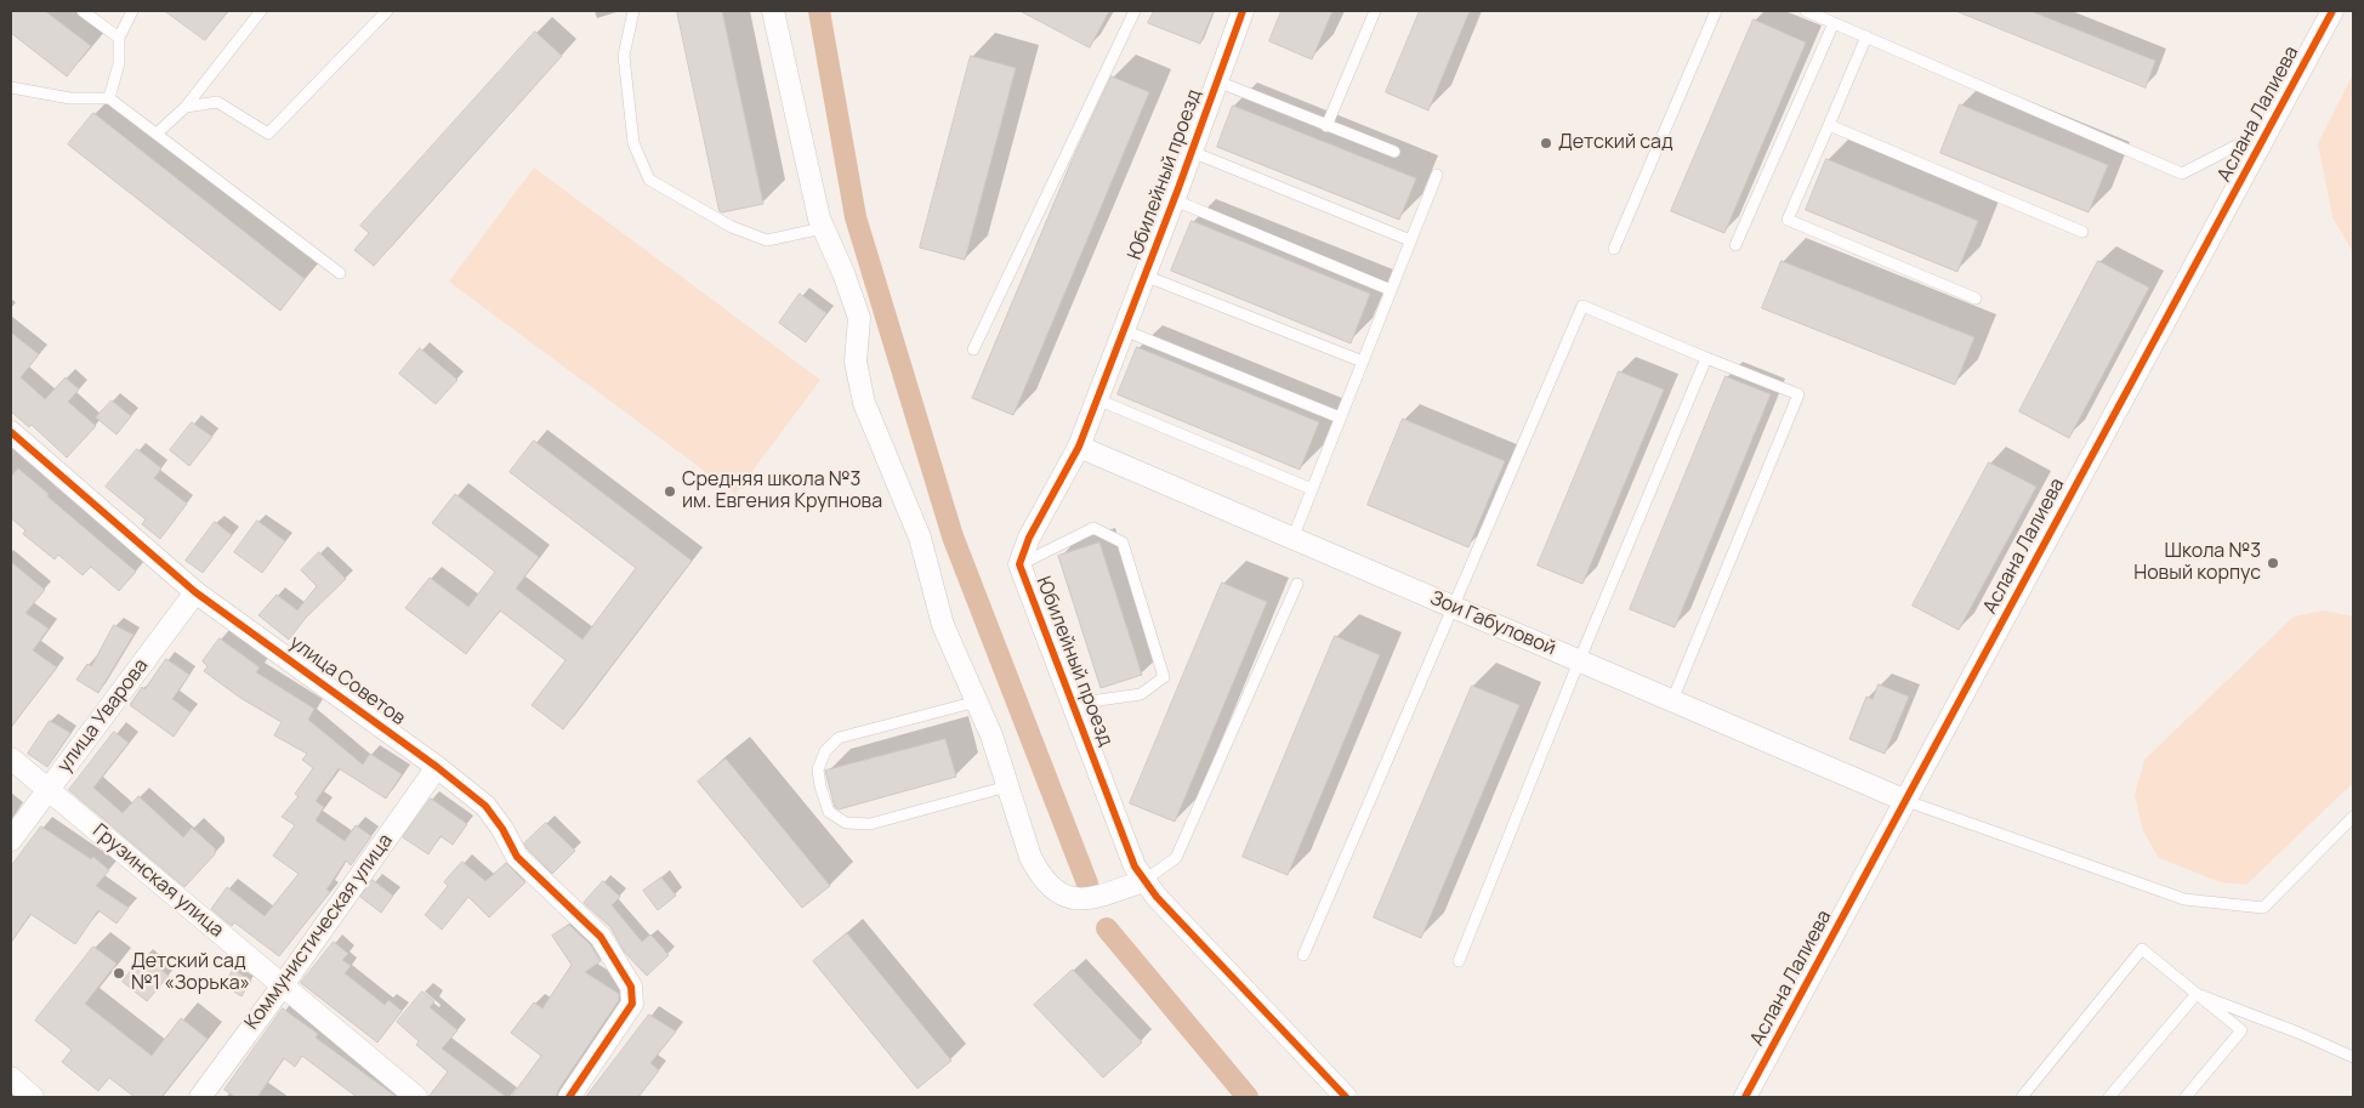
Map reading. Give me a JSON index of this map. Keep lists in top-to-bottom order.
{
  "streets": {
    "street": [
      "Аслана Лалиева",
      "Юбилейный проезд",
      "Зои Габуловой",
      "улица Советов",
      "улица Уварова",
      "Грузинская улица",
      "Коммунистическая улица"
    ]
  },
  "crossings": [
    ["Аслана Лалиева", "Зои Габуловой"],
    ["Юбилейный проезд", "Зои Габуловой"],
    ["улица Советов", "улица Уварова"],
    ["улица Советов", "Коммунистическая улица"],
    ["улица Уварова", "Грузинская улица"],
    ["Грузинская улица", "Коммунистическая улица"]
  ],
  "places": [
    "Детский сад",
    "Средняя школа №3 им. Евгения Крупнова",
    "Школа №3 Новый корпус",
    "Детский сад №1 «Зорька»"
  ]
}
